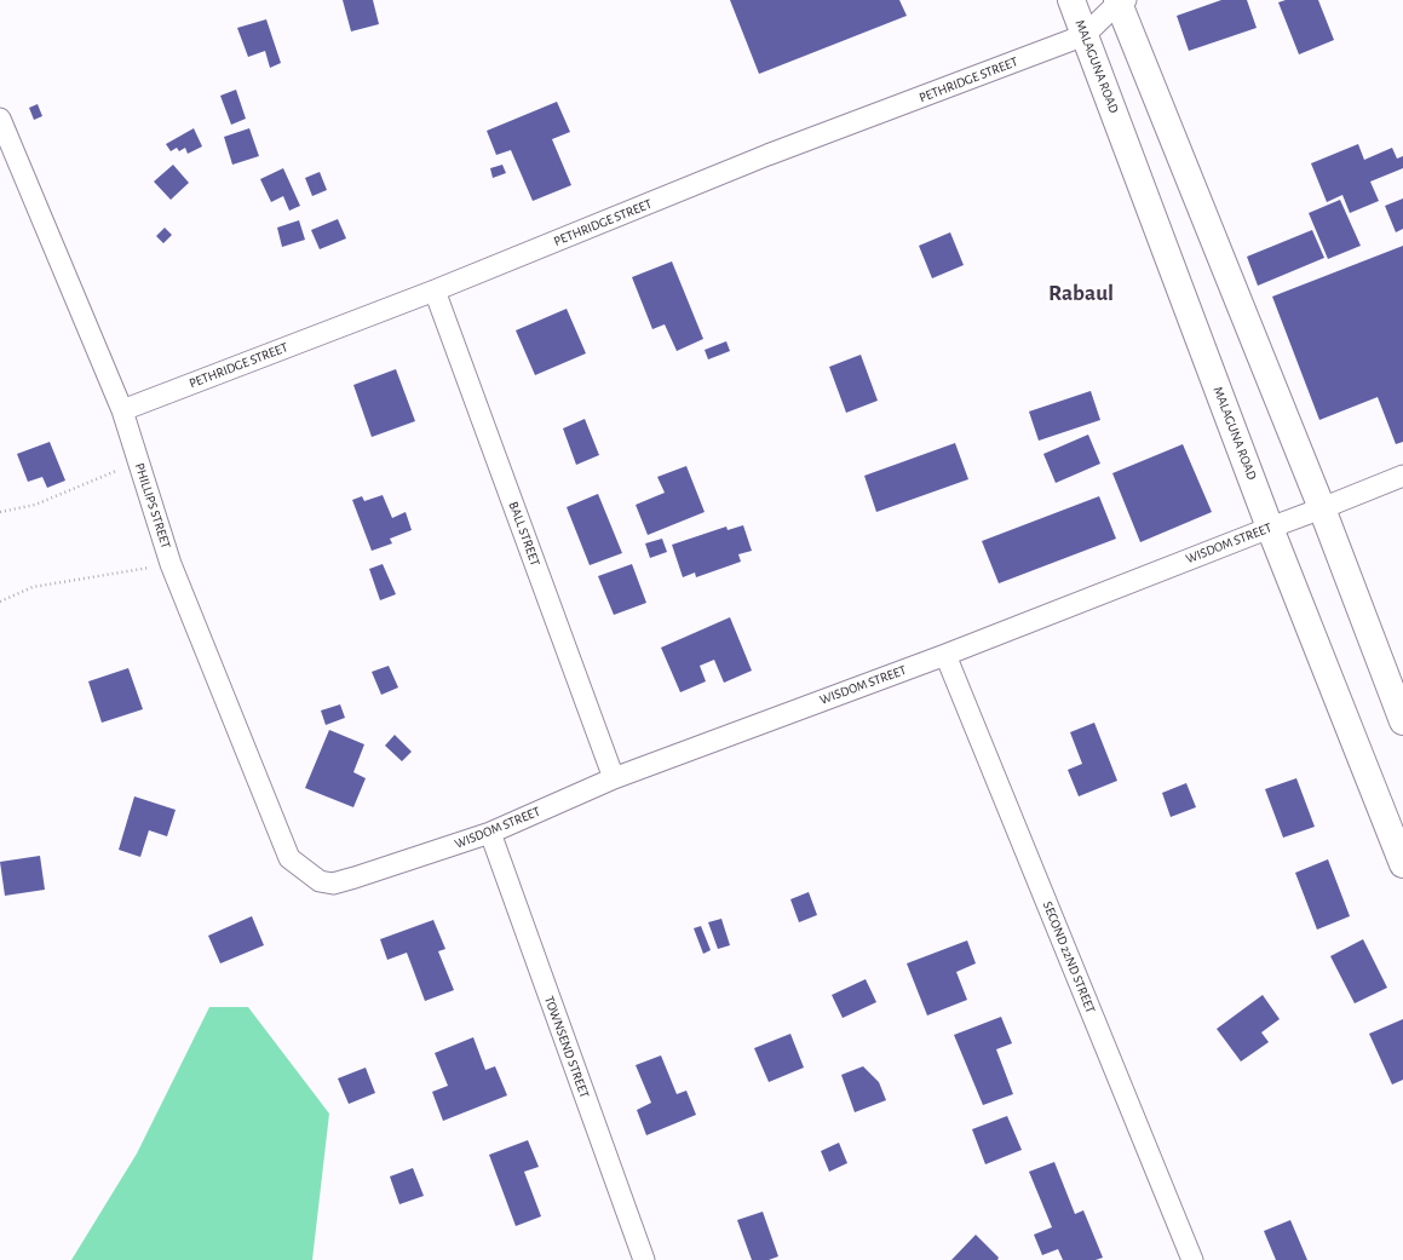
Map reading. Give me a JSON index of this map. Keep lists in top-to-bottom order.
{
  "streets": {
    "street": [
      "MALAGUNA ROAD",
      "PETHRIDGE STREET",
      "PHILLIPS STREET",
      "BALL STREET",
      "WISDOM STREET",
      "SECOND 22ND STREET",
      "TOWNSEND STREET"
    ]
  },
  "crossings": [
    ["MALAGUNA ROAD", "PETHRIDGE STREET"],
    ["MALAGUNA ROAD", "WISDOM STREET"],
    ["PETHRIDGE STREET", "PHILLIPS STREET"],
    ["PETHRIDGE STREET", "BALL STREET"],
    ["PHILLIPS STREET", "WISDOM STREET"],
    ["BALL STREET", "WISDOM STREET"],
    ["WISDOM STREET", "SECOND 22ND STREET"],
    ["WISDOM STREET", "TOWNSEND STREET"]
  ],
  "districts": ["Rabaul"]
}
